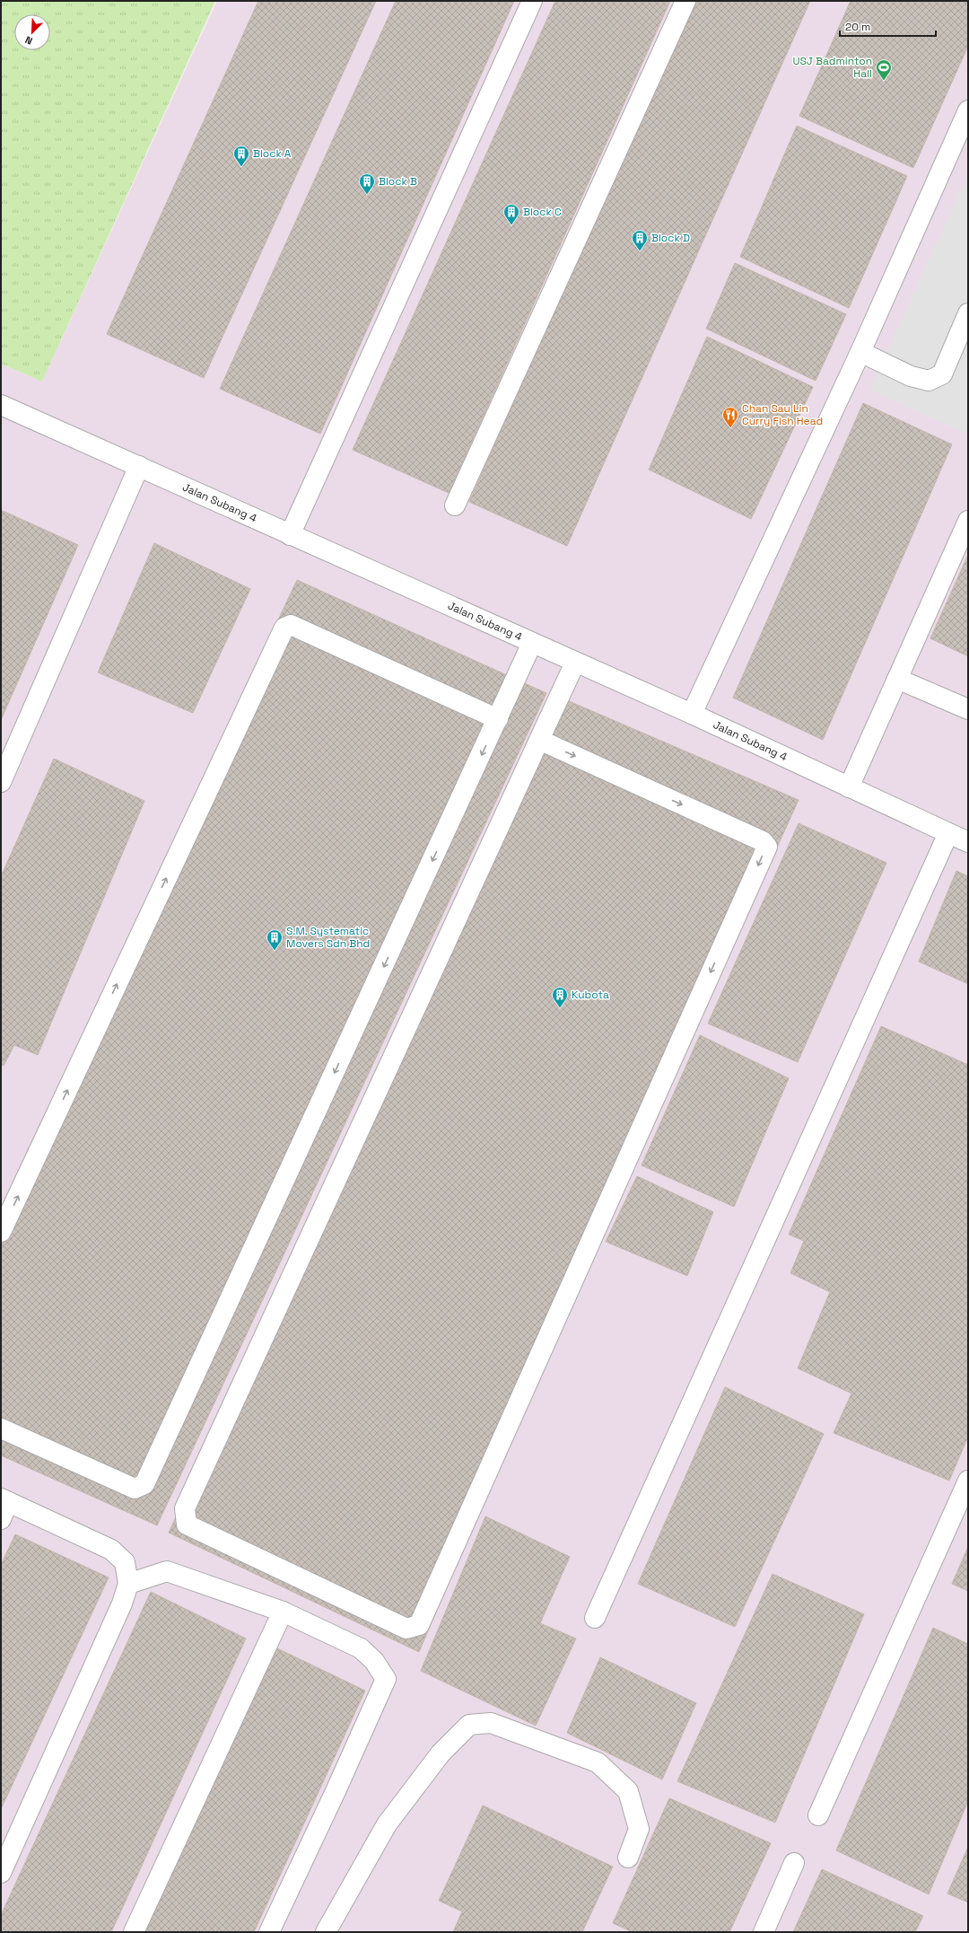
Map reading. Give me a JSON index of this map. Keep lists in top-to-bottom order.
{
  "streets": {
    "street": ["Jalan Subang 4"]
  },
  "places": {
    "sports": ["USJ Badminton Hall"],
    "building": [
      "Block A",
      "Block B",
      "Block C",
      "Block D",
      "S.M. Systematic Movers Sdn Bhd",
      "Kubota"
    ],
    "restaurant": ["Chan Sau Lin Curry Fish Head"]
  },
  "scale_bar": "20 m",
  "north": "bottom left"
}
